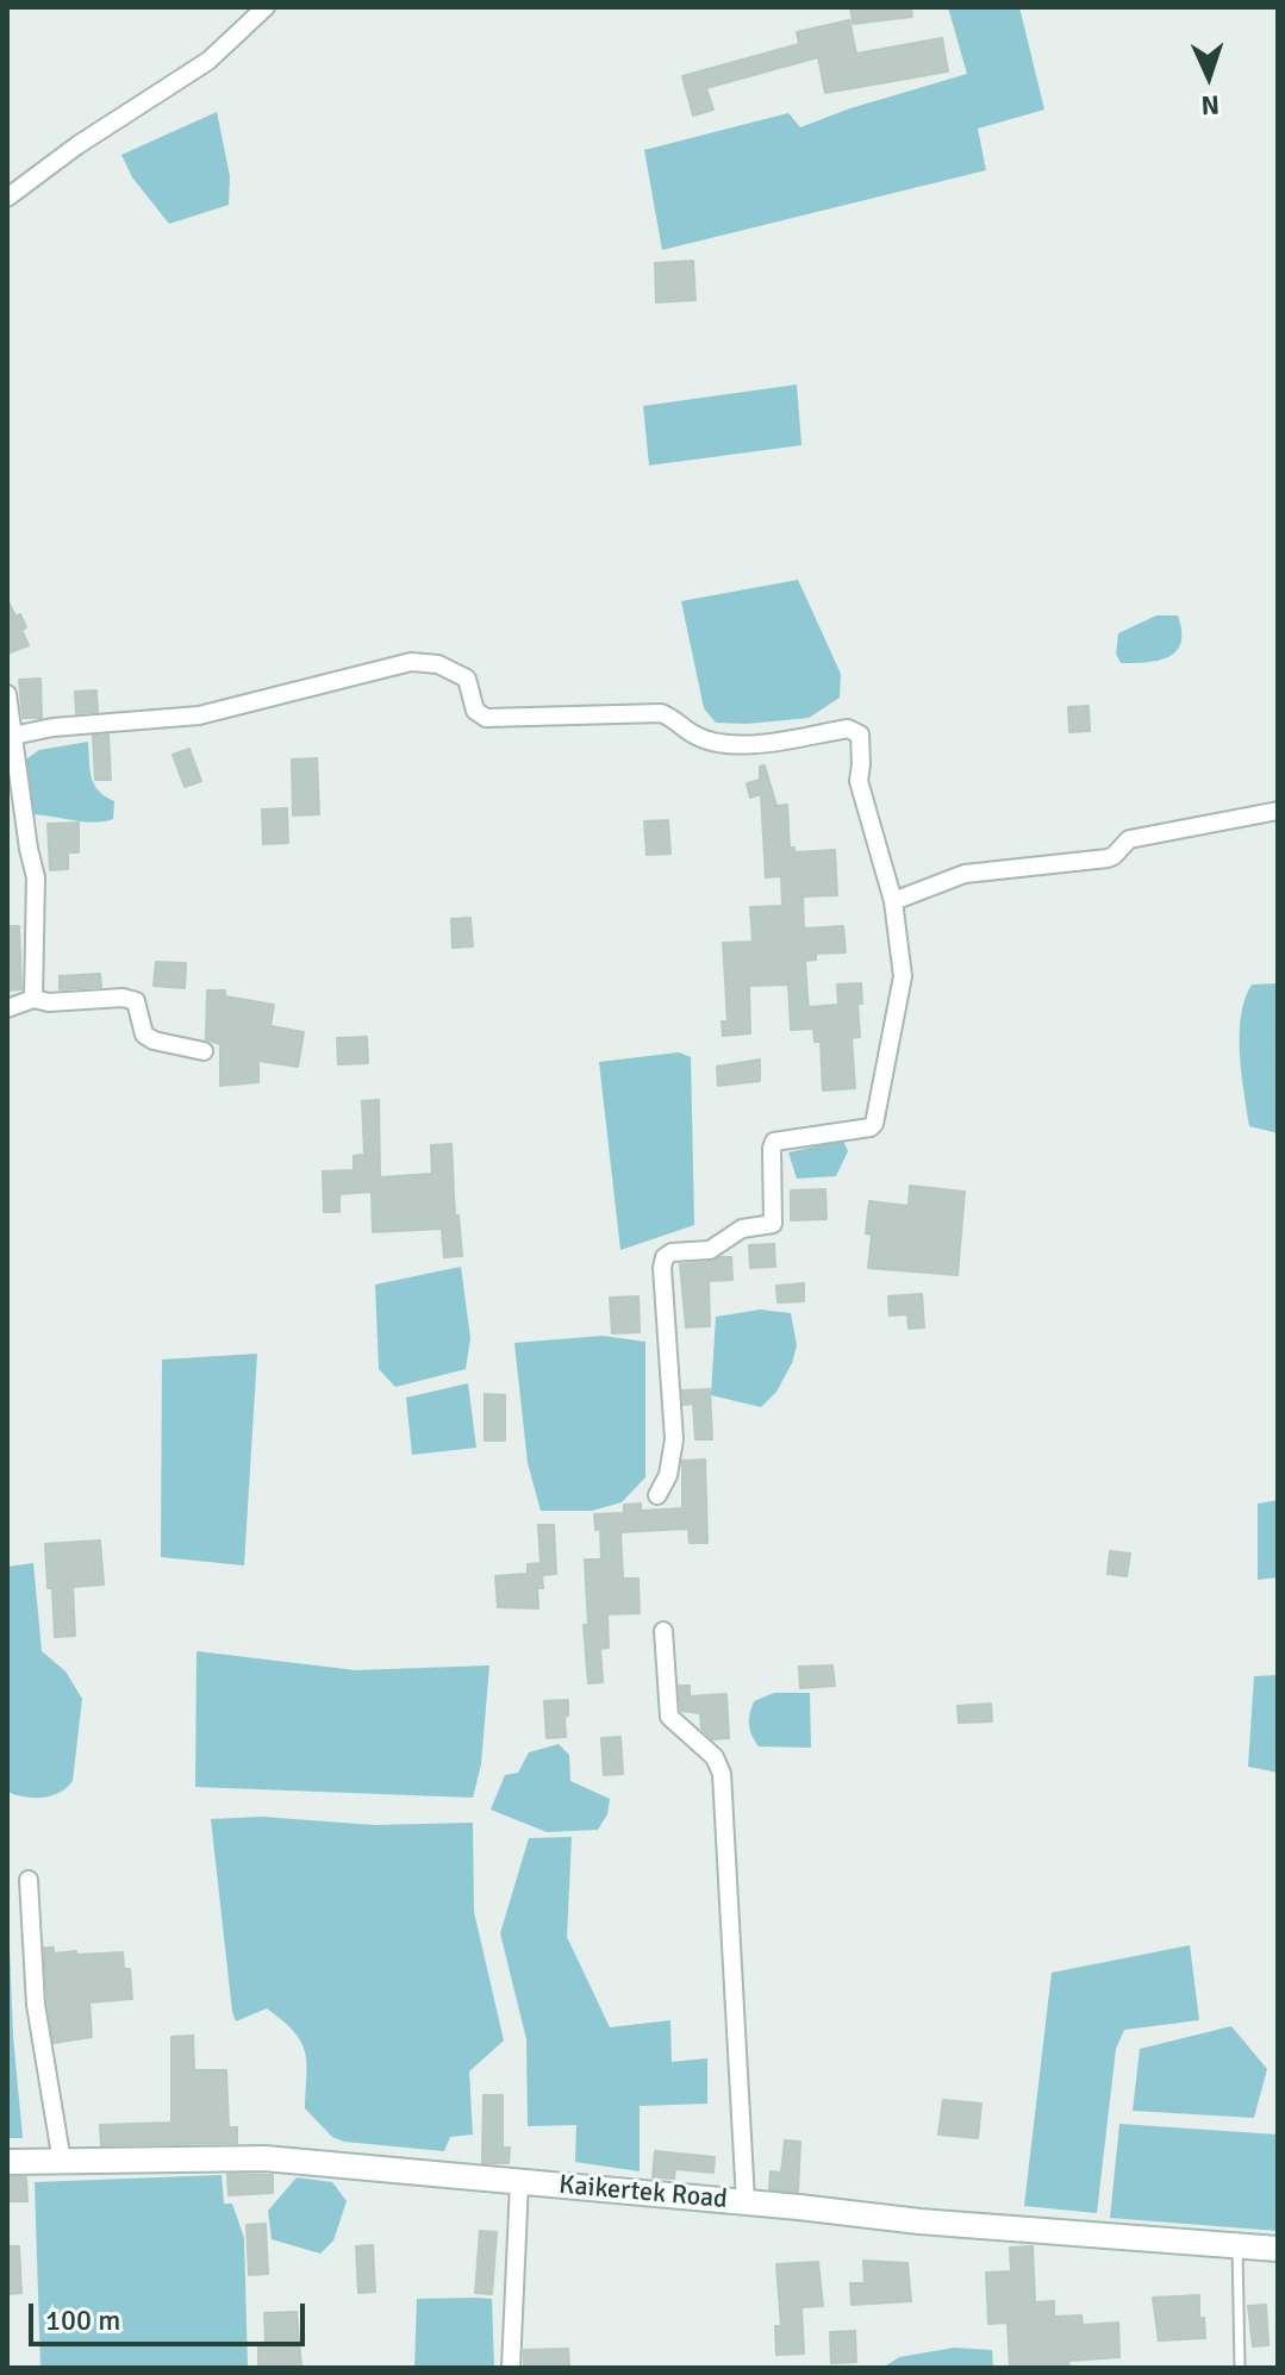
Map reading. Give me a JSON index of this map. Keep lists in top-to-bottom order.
{
  "streets": {
    "main road": ["Kaikertek Road"]
  },
  "scale_bar": "100 m",
  "north": "bottom"
}
